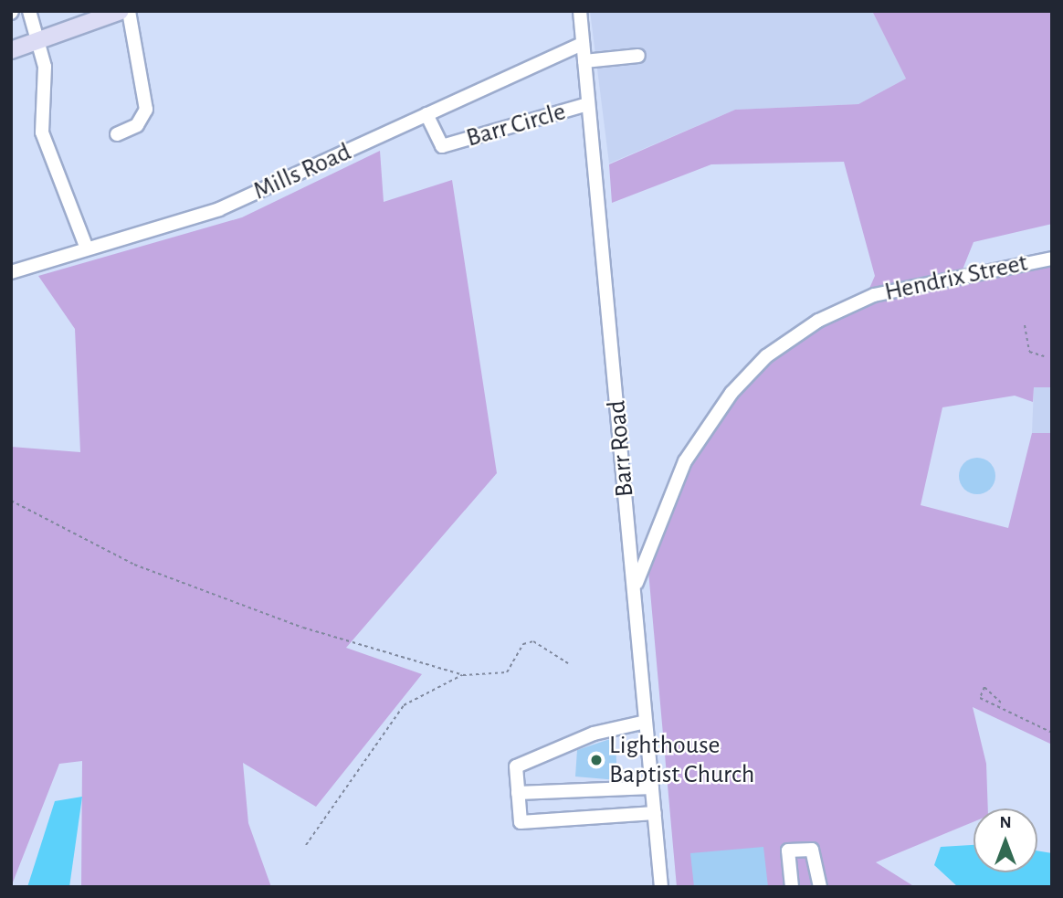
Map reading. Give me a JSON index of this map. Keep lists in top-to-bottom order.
{
  "streets": {
    "street": [
      "Barr Circle",
      "Mills Road",
      "Hendrix Street",
      "Barr Road"
    ]
  },
  "crossings": [
    ["Barr Circle", "Mills Road"],
    ["Barr Circle", "Barr Road"],
    ["Mills Road", "Barr Road"],
    ["Hendrix Street", "Barr Road"]
  ],
  "places": ["Lighthouse Baptist Church"],
  "north": "top"
}
